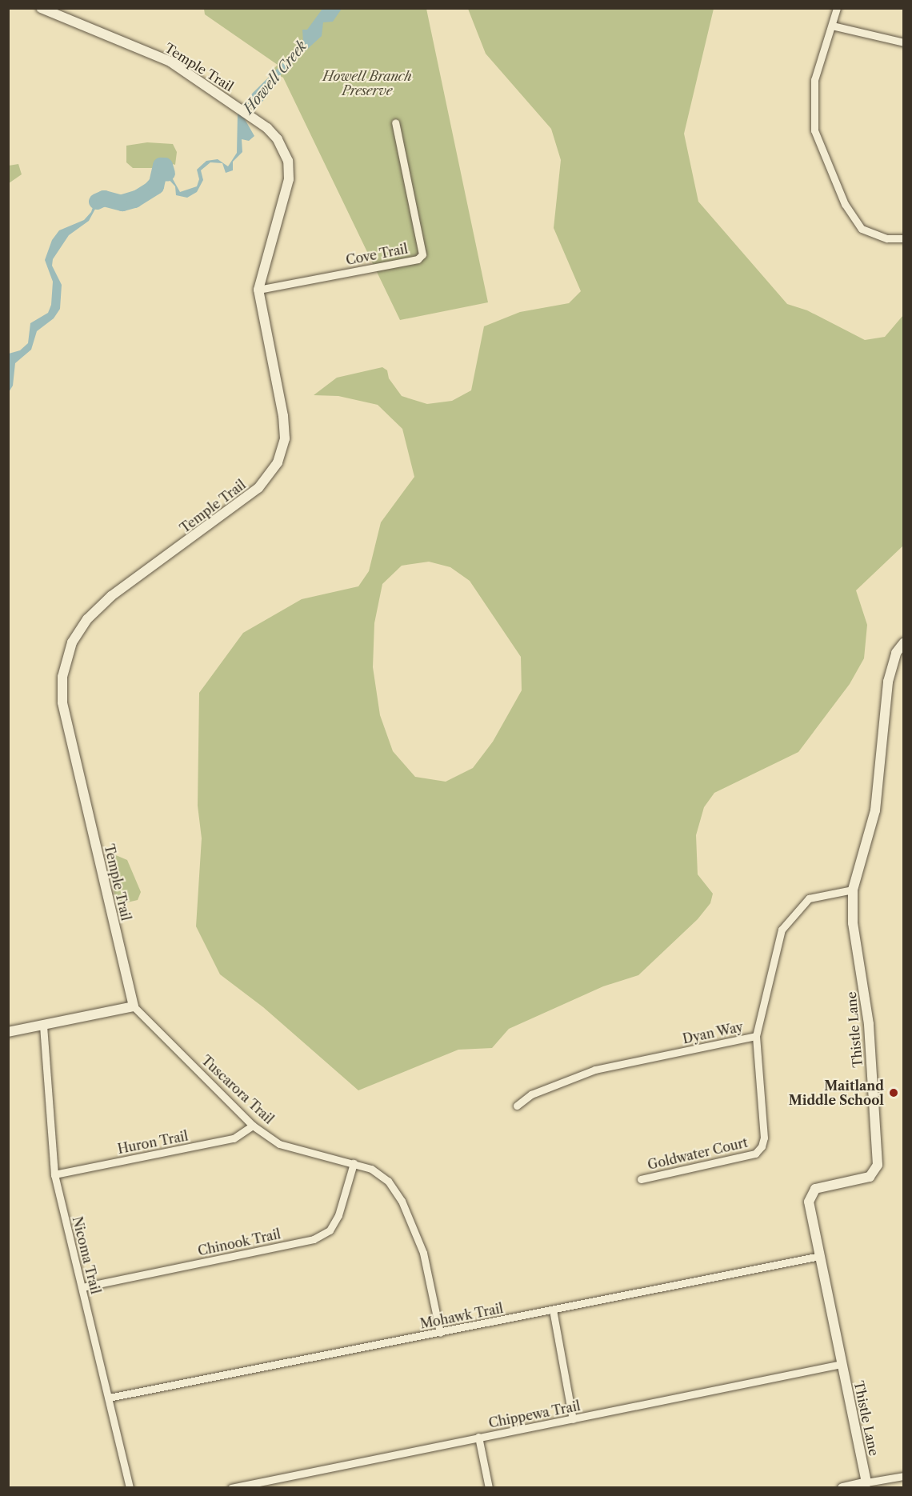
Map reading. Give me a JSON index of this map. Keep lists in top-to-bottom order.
{
  "streets": {
    "street": [
      "Temple Trail",
      "Cove Trail",
      "Thistle Lane",
      "Dyan Way",
      "Tuscarora Trail",
      "Huron Trail",
      "Goldwater Court",
      "Chinook Trail",
      "Nicoma Trail",
      "Mohawk Trail",
      "Chippewa Trail"
    ]
  },
  "crossings": [
    ["Temple Trail", "Cove Trail"],
    ["Temple Trail", "Tuscarora Trail"],
    ["Thistle Lane", "Dyan Way"],
    ["Thistle Lane", "Mohawk Trail"],
    ["Thistle Lane", "Chippewa Trail"],
    ["Dyan Way", "Goldwater Court"],
    ["Tuscarora Trail", "Huron Trail"],
    ["Tuscarora Trail", "Chinook Trail"],
    ["Tuscarora Trail", "Mohawk Trail"],
    ["Huron Trail", "Nicoma Trail"],
    ["Chinook Trail", "Nicoma Trail"],
    ["Nicoma Trail", "Mohawk Trail"]
  ],
  "water": ["Howell Creek"],
  "parks": ["Howell Branch Preserve"],
  "places": ["Maitland Middle School"]
}
